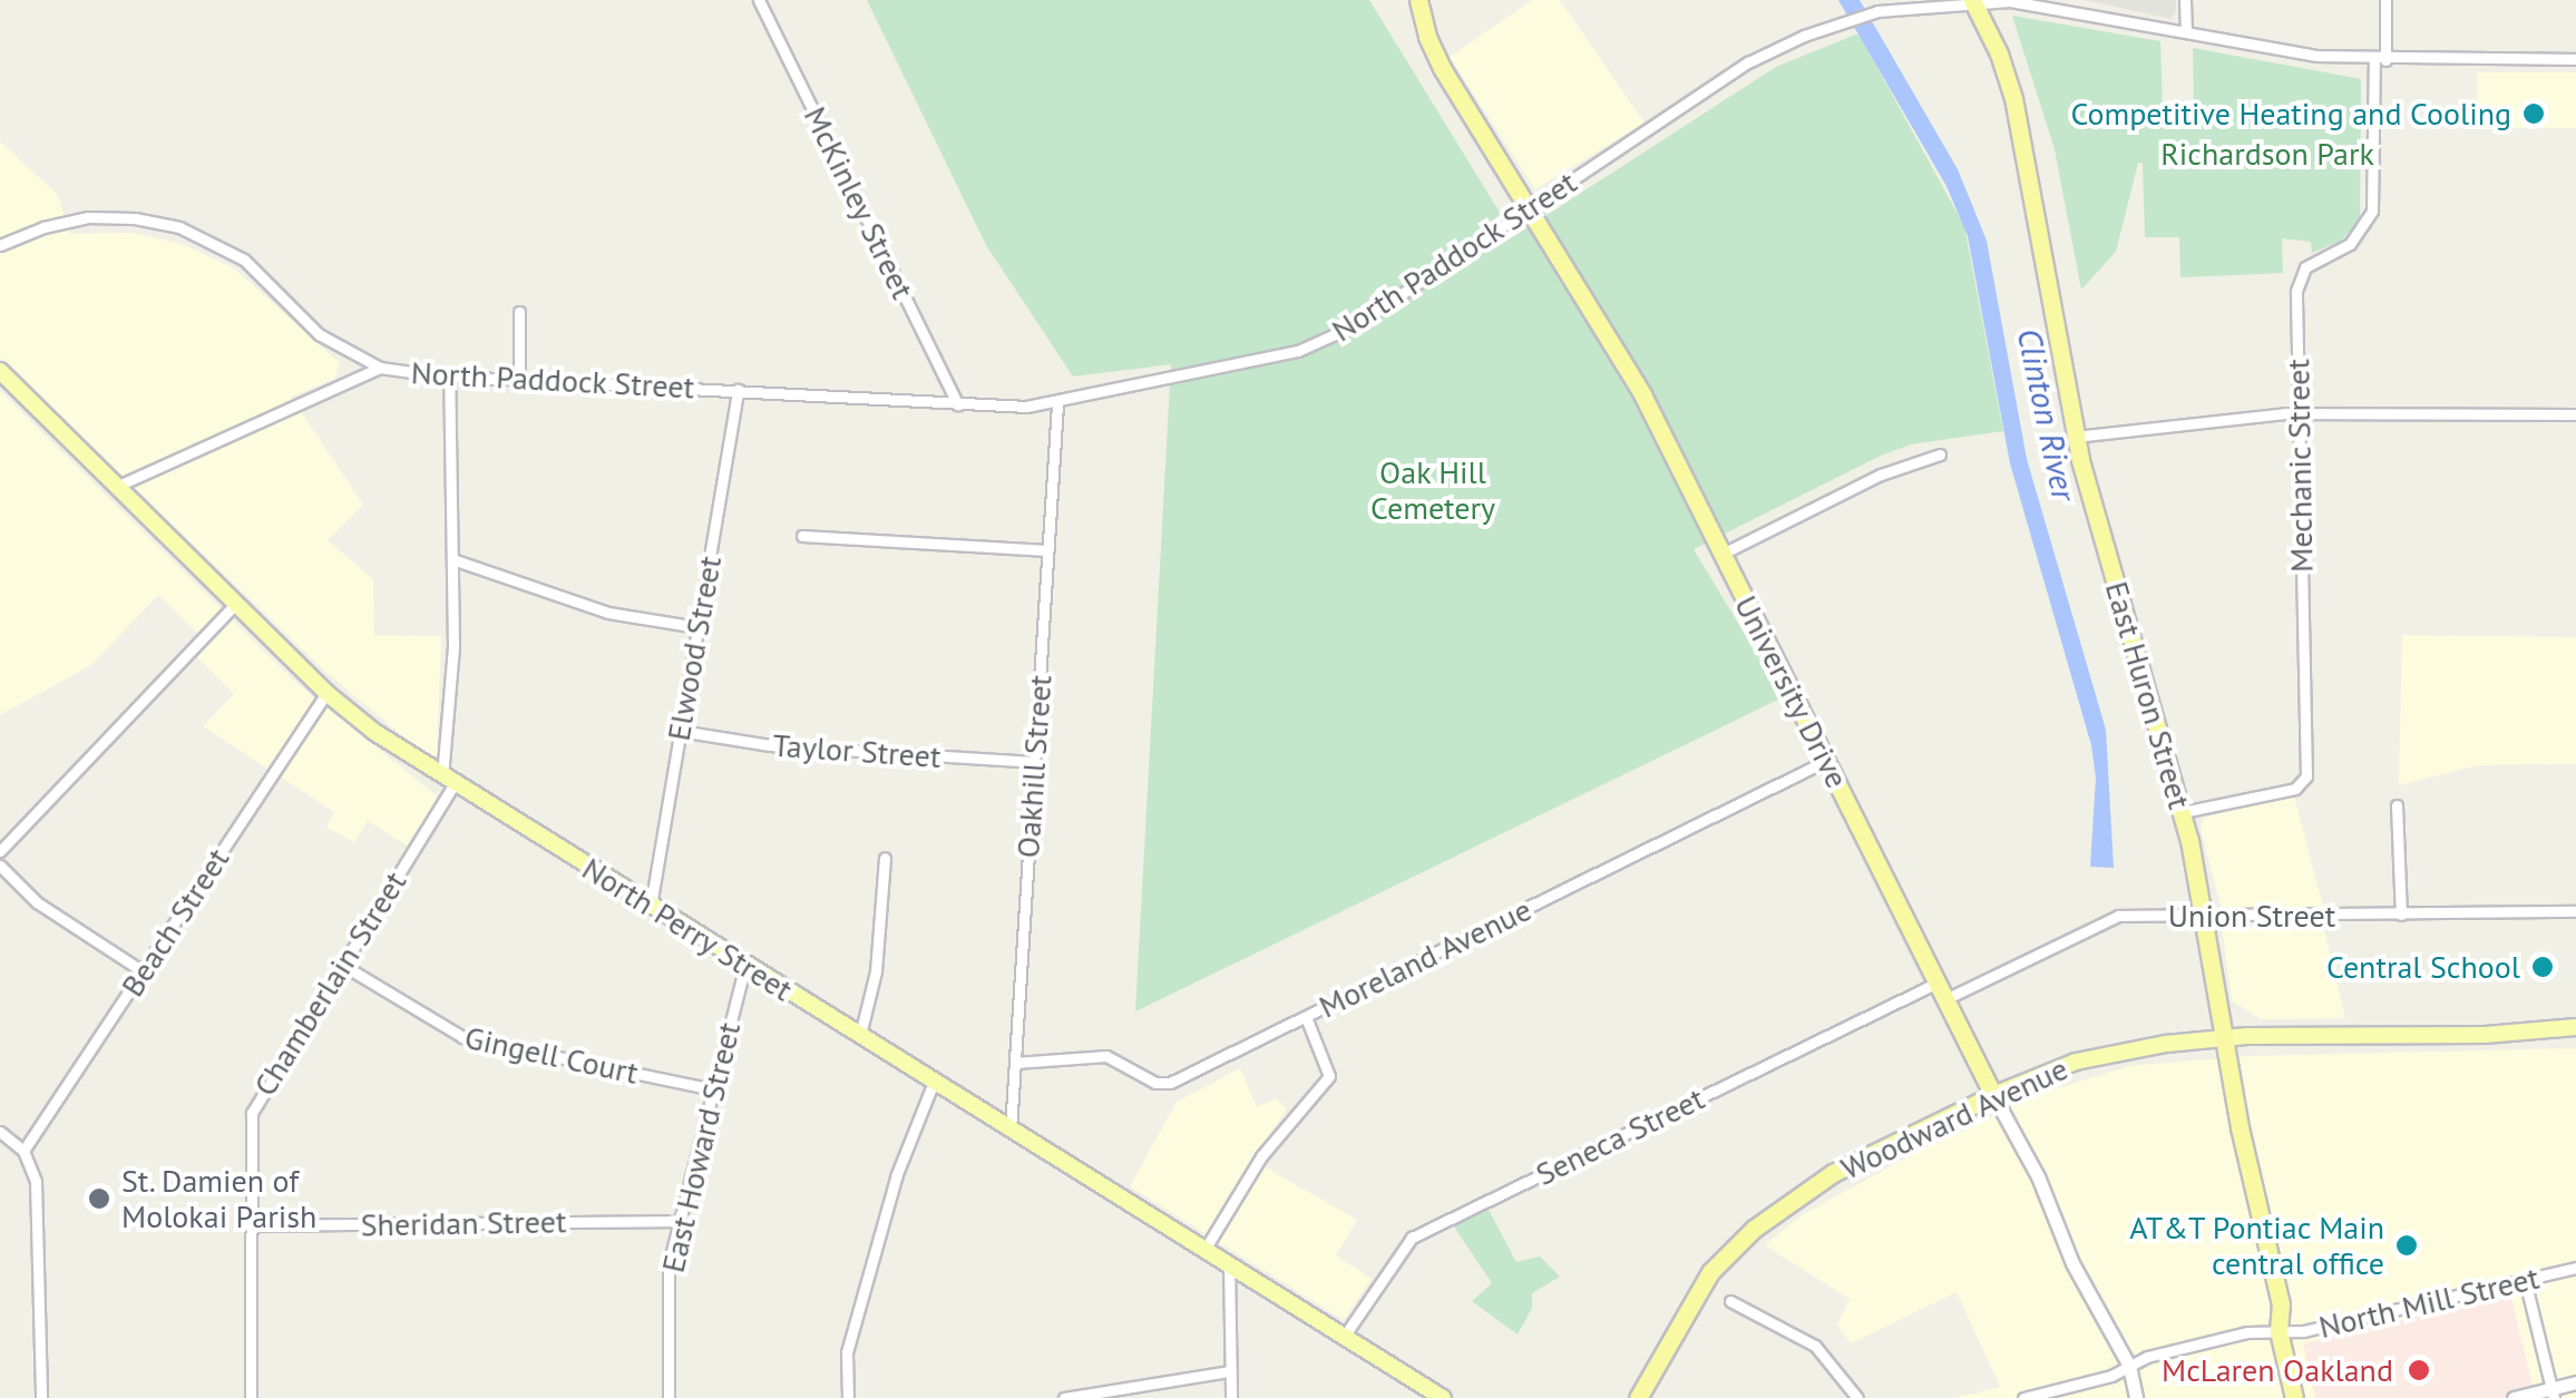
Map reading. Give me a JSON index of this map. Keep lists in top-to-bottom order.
{
  "streets": {
    "highway": ["University Drive", "East Huron Street", "Woodward Avenue"],
    "main road": ["North Perry Street"],
    "street": [
      "McKinley Street",
      "North Paddock Street",
      "Mechanic Street",
      "Elwood Street",
      "Taylor Street",
      "Oakhill Street",
      "Union Street",
      "Beach Street",
      "Moreland Avenue",
      "Chamberlain Street",
      "Gingell Court",
      "Seneca Street",
      "East Howard Street",
      "Sheridan Street",
      "North Mill Street"
    ]
  },
  "crossings": [
    ["McKinley Street", "North Paddock Street"],
    ["North Paddock Street", "Mechanic Street"],
    ["North Paddock Street", "Elwood Street"],
    ["North Paddock Street", "University Drive"],
    ["North Paddock Street", "East Huron Street"],
    ["North Paddock Street", "Oakhill Street"],
    ["North Paddock Street", "North Perry Street"],
    ["North Paddock Street", "Chamberlain Street"],
    ["Mechanic Street", "East Huron Street"],
    ["Elwood Street", "Taylor Street"],
    ["Elwood Street", "North Perry Street"],
    ["University Drive", "Union Street"],
    ["University Drive", "Moreland Avenue"],
    ["University Drive", "Woodward Avenue"],
    ["University Drive", "Seneca Street"],
    ["University Drive", "North Mill Street"],
    ["East Huron Street", "Union Street"],
    ["East Huron Street", "Woodward Avenue"],
    ["East Huron Street", "North Mill Street"],
    ["Taylor Street", "Oakhill Street"],
    ["Oakhill Street", "North Perry Street"],
    ["Oakhill Street", "Moreland Avenue"],
    ["Union Street", "Seneca Street"],
    ["Beach Street", "North Perry Street"],
    ["North Perry Street", "Chamberlain Street"],
    ["North Perry Street", "Seneca Street"],
    ["North Perry Street", "East Howard Street"],
    ["Chamberlain Street", "Gingell Court"],
    ["Chamberlain Street", "Sheridan Street"],
    ["Gingell Court", "East Howard Street"],
    ["East Howard Street", "Sheridan Street"]
  ],
  "water": ["Clinton River"],
  "parks": ["Richardson Park", "Oak Hill Cemetery"],
  "places": [
    "Competitive Heating and Cooling",
    "Central School",
    "St. Damien of Molokai Parish",
    "AT&T Pontiac Main central office",
    "McLaren Oakland"
  ]
}
